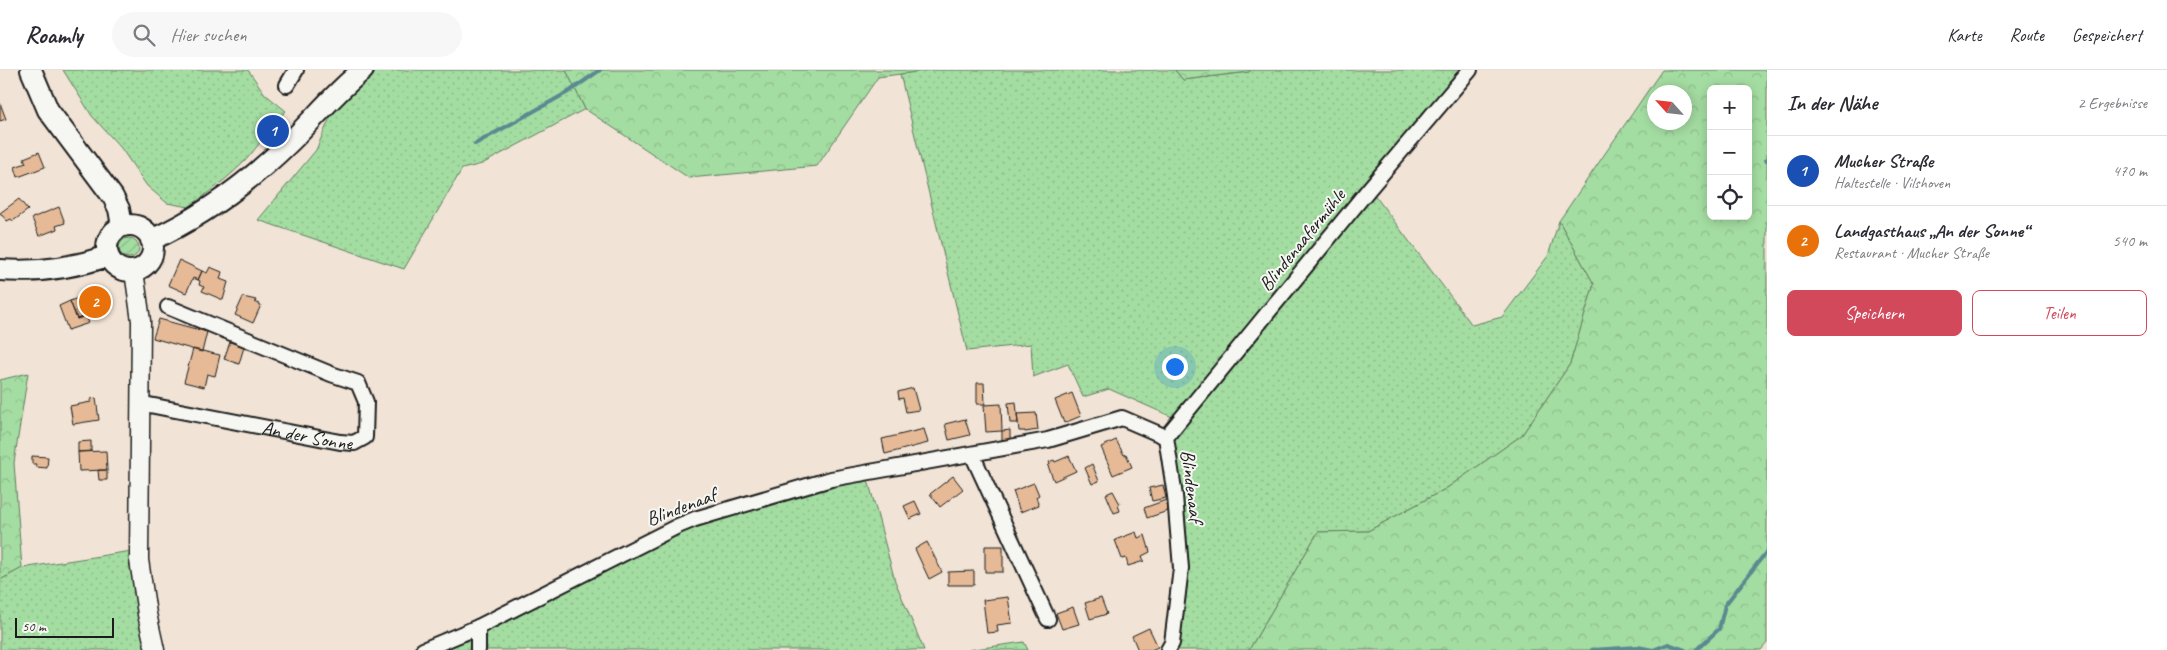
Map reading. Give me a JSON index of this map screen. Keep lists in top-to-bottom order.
{
  "streets": {
    "street": ["Blindenaafermühle", "An der Sonne", "Blindenaaf"]
  },
  "crossings": [
    ["Blindenaafermühle", "Blindenaaf"]
  ],
  "scale_bar": "50 m",
  "north": "top left",
  "page": {
    "header": "Roamly",
    "search": "Hier suchen",
    "nav": ["Karte", "Route", "Gespeichert"],
    "heading": ["In der Nähe", "2 Ergebnisse"],
    "map_buttons": ["+", "−"],
    "pins": ["1", "2"],
    "list": [
      {
        "mark": "1",
        "name": "Mucher Straße",
        "note": "Haltestelle · Vilshoven",
        "value": "470 m"
      },
      {
        "mark": "2",
        "name": "Landgasthaus „An der Sonne“",
        "note": "Restaurant · Mucher Straße",
        "value": "540 m"
      }
    ],
    "buttons": ["Speichern", "Teilen"],
    "scale": "50 m"
  }
}
